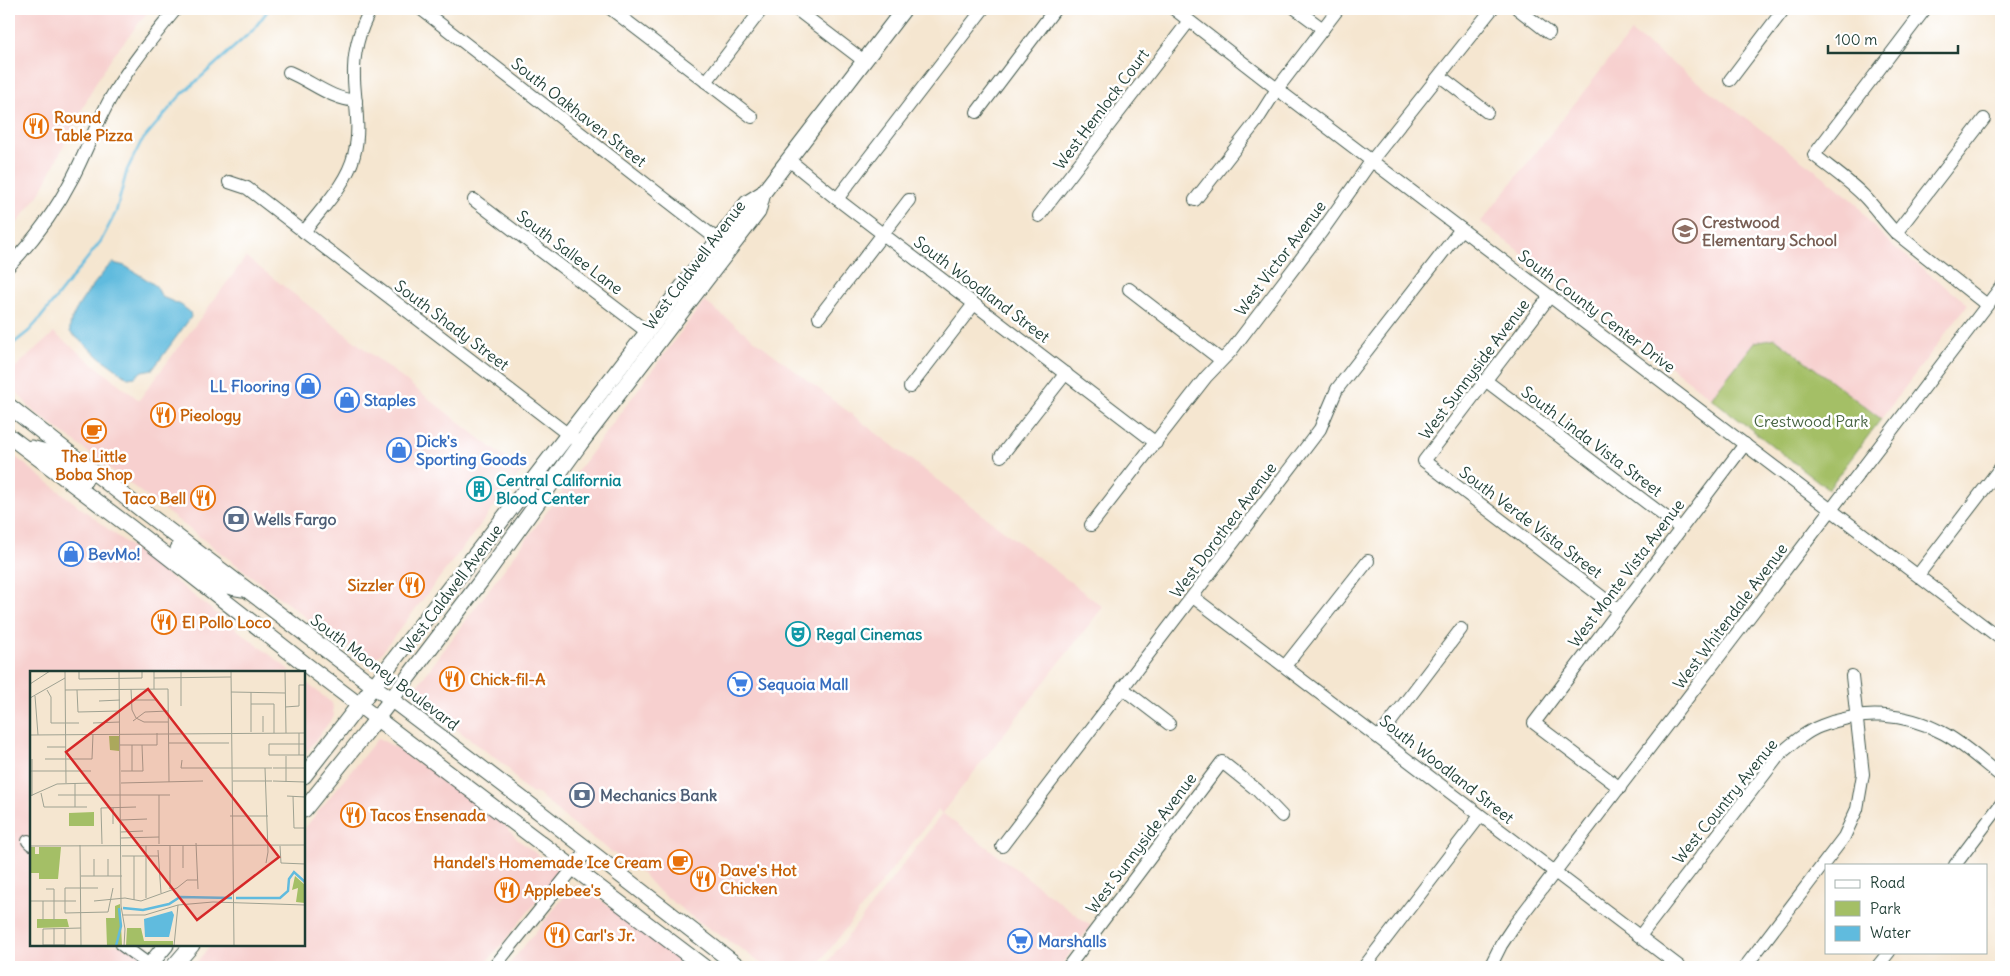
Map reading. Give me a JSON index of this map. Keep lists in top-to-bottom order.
{
  "streets": {
    "main road": ["West Caldwell Avenue", "South Mooney Boulevard"],
    "street": [
      "West Hemlock Court",
      "South Oakhaven Street",
      "South Sallee Lane",
      "West Victor Avenue",
      "South Woodland Street",
      "South County Center Drive",
      "South Shady Street",
      "West Sunnyside Avenue",
      "South Linda Vista Street",
      "South Verde Vista Street",
      "West Dorothea Avenue",
      "West Monte Vista Avenue",
      "West Whitendale Avenue",
      "West Country Avenue"
    ]
  },
  "crossings": [
    ["West Hemlock Court", "South County Center Drive"],
    ["South Oakhaven Street", "West Caldwell Avenue"],
    ["South Sallee Lane", "West Caldwell Avenue"],
    ["West Victor Avenue", "South Woodland Street"],
    ["West Victor Avenue", "South County Center Drive"],
    ["West Caldwell Avenue", "South Woodland Street"],
    ["West Caldwell Avenue", "South Shady Street"],
    ["West Caldwell Avenue", "South Mooney Boulevard"],
    ["South Woodland Street", "West Dorothea Avenue"],
    ["South Woodland Street", "West Whitendale Avenue"],
    ["South Woodland Street", "West Country Avenue"],
    ["South County Center Drive", "West Sunnyside Avenue"],
    ["South County Center Drive", "West Dorothea Avenue"],
    ["South County Center Drive", "West Monte Vista Avenue"],
    ["South County Center Drive", "West Whitendale Avenue"],
    ["West Sunnyside Avenue", "South Linda Vista Street"],
    ["West Sunnyside Avenue", "South Verde Vista Street"],
    ["South Linda Vista Street", "West Monte Vista Avenue"],
    ["South Verde Vista Street", "West Monte Vista Avenue"],
    ["West Monte Vista Avenue", "West Whitendale Avenue"]
  ],
  "parks": ["Crestwood Park"],
  "places": {
    "restaurant": [
      "Round Table Pizza",
      "Pieology",
      "Taco Bell",
      "Sizzler",
      "El Pollo Loco",
      "Chick-fil-A",
      "Tacos Ensenada",
      "Dave's Hot Chicken",
      "Applebee's",
      "Carl's Jr."
    ],
    "school or university": ["Crestwood Elementary School"],
    "shop": [
      "LL Flooring",
      "Staples",
      "Dick's Sporting Goods",
      "BevMo!"
    ],
    "cafe": ["The Little Boba Shop", "Handel's Homemade Ice Cream"],
    "building": ["Central California Blood Center"],
    "bank": ["Wells Fargo", "Mechanics Bank"],
    "theatre": ["Regal Cinemas"],
    "supermarket": ["Sequoia Mall", "Marshalls"]
  },
  "legend": ["Road", "Park", "Water"],
  "scale_bar": "100 m"
}
